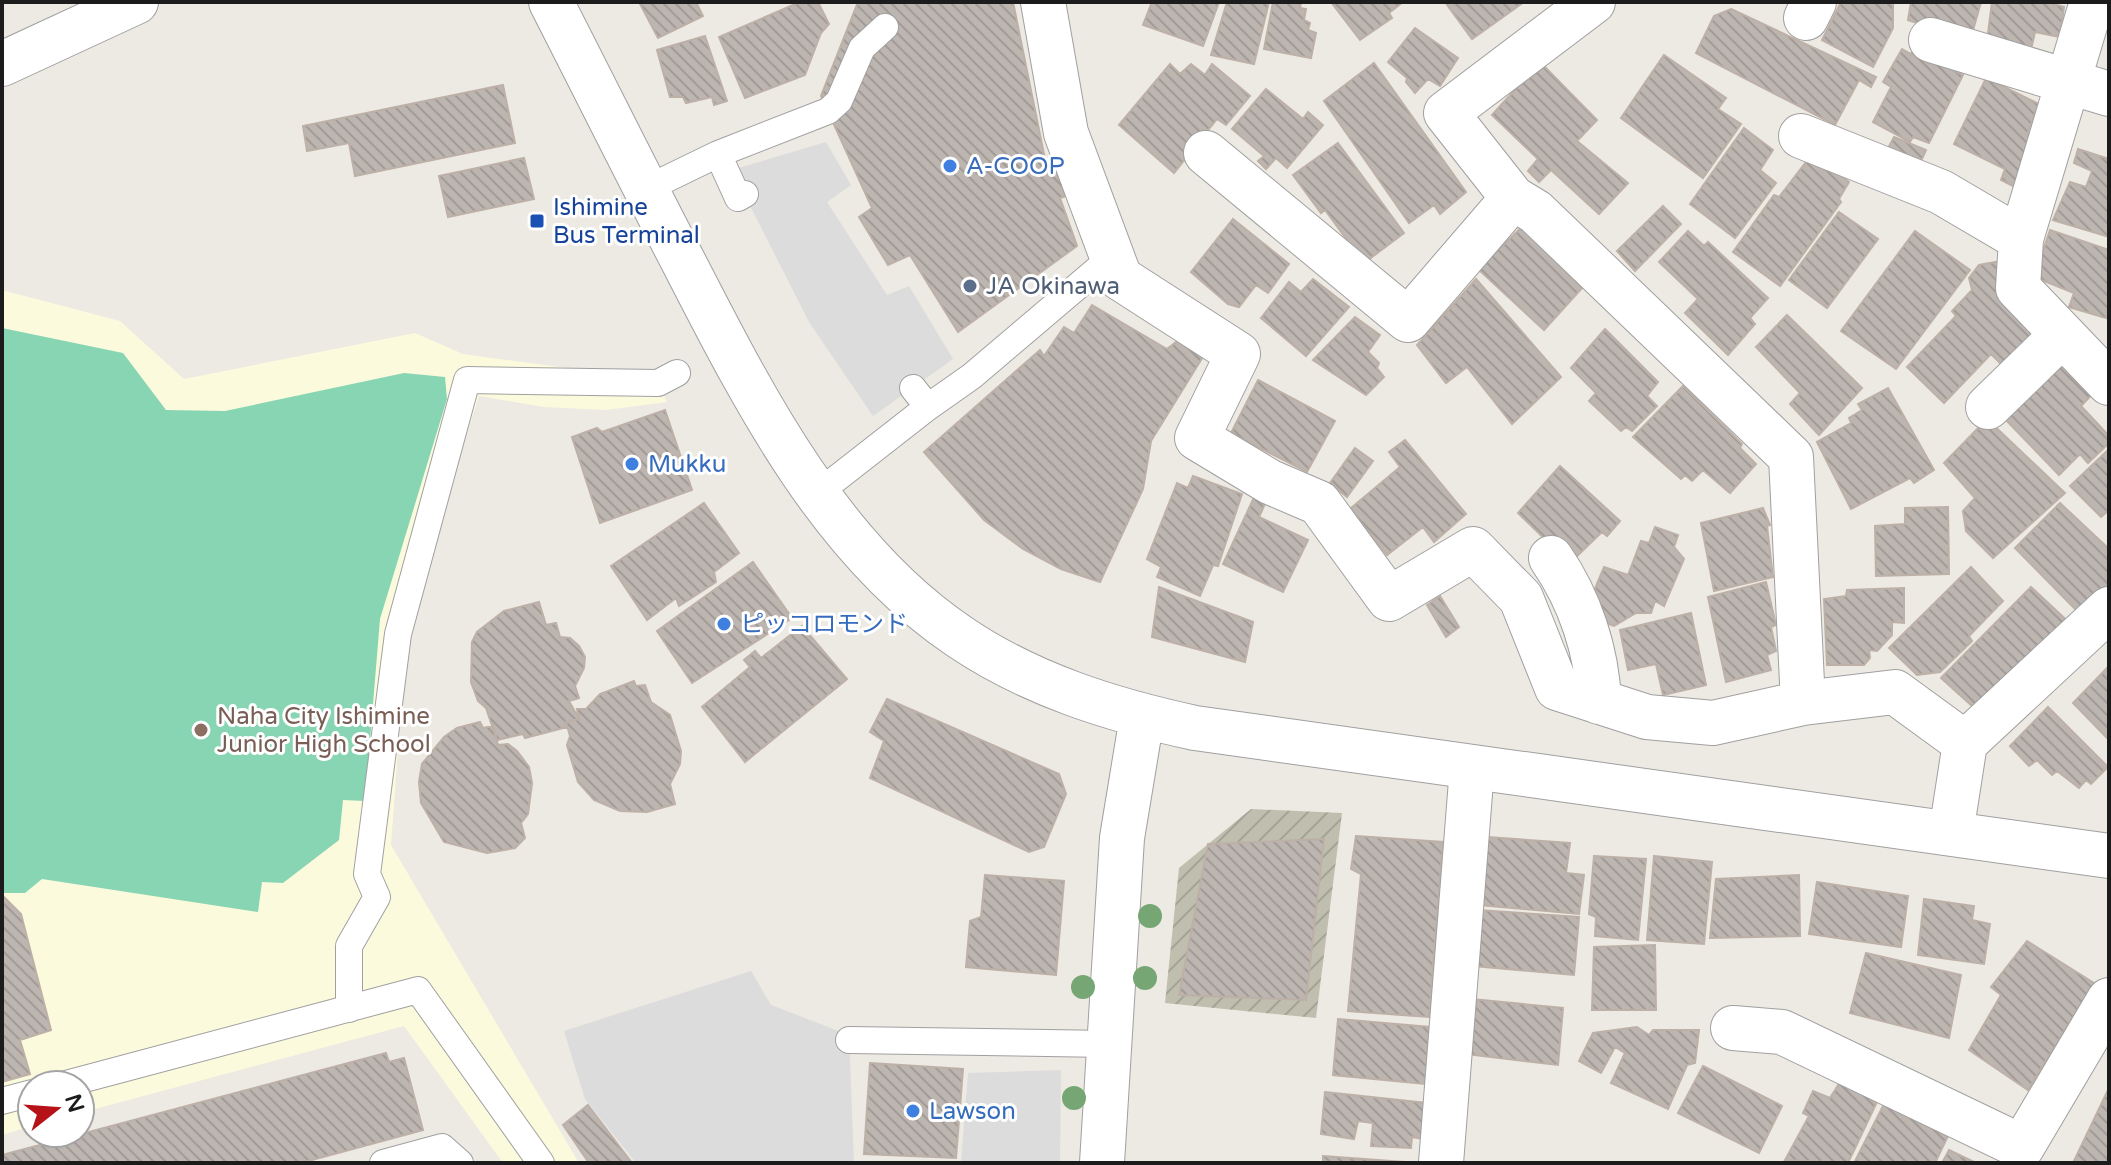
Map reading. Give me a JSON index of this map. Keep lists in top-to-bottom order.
{
  "places": {
    "other": [
      "A-COOP",
      "JA Okinawa",
      "Mukku",
      "ピッコロモンド",
      "Naha City Ishimine Junior High School",
      "Lawson"
    ],
    "transit": ["Ishimine Bus Terminal"]
  },
  "north": "right"
}
